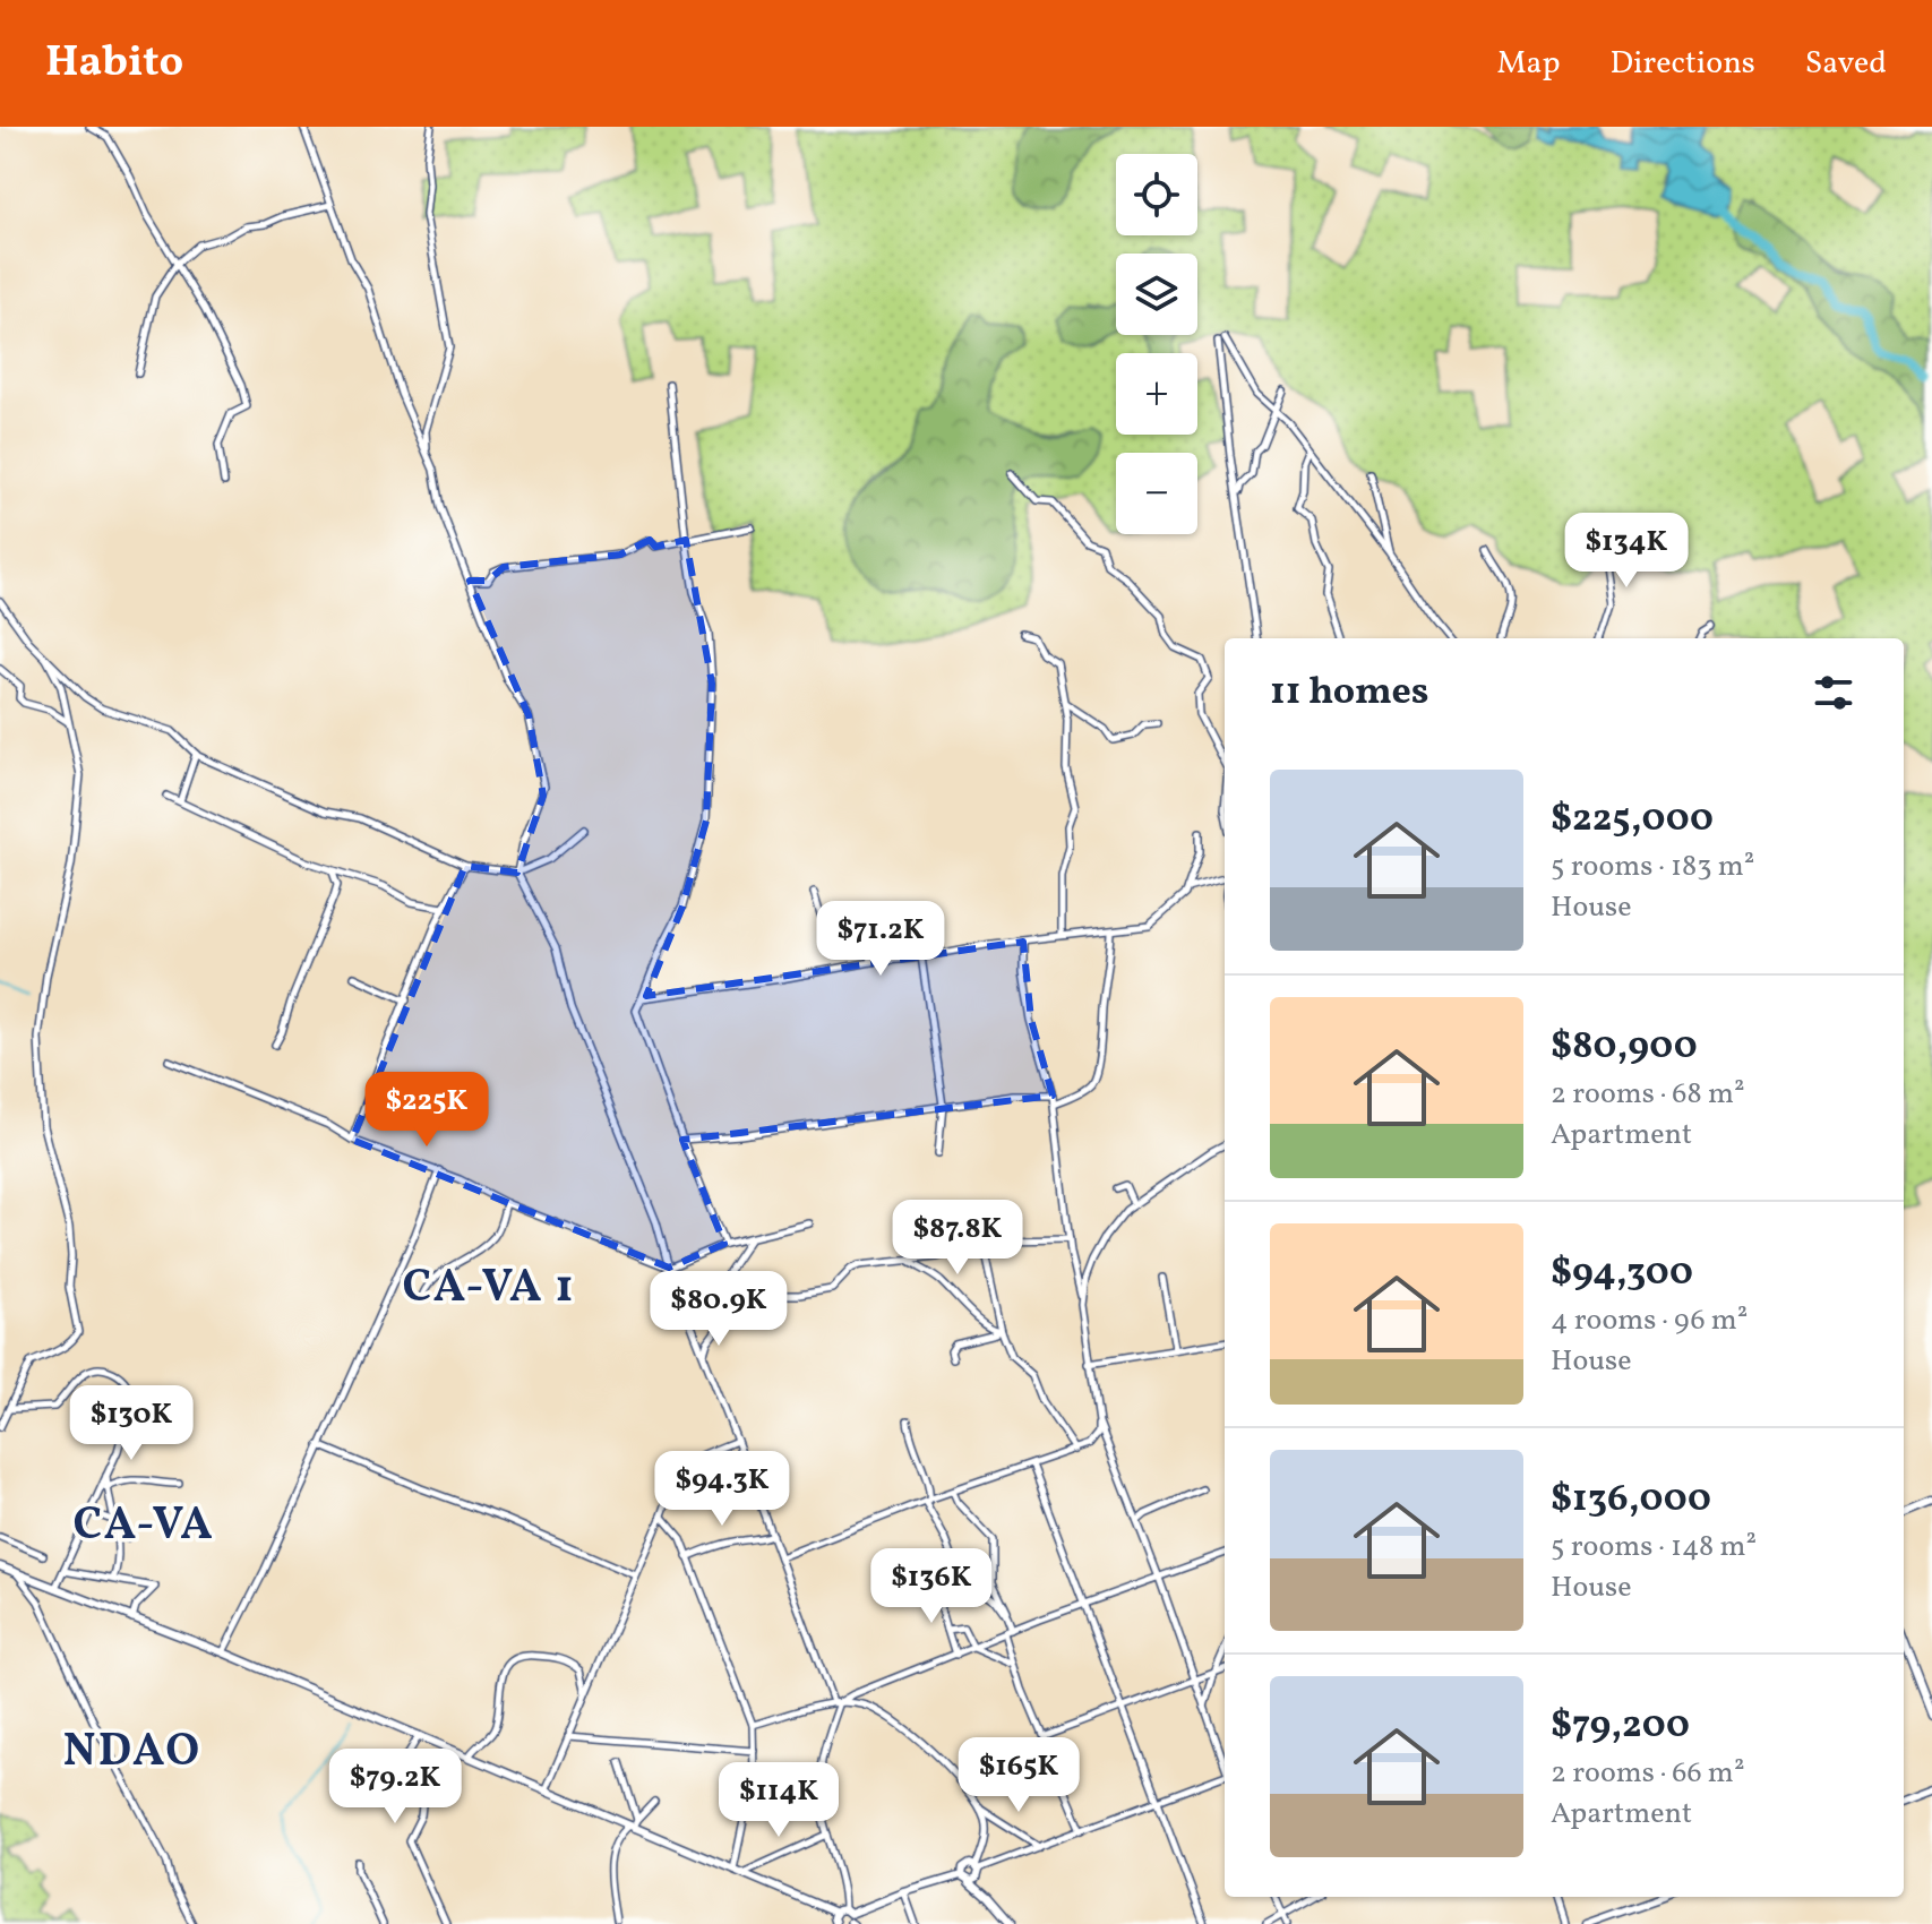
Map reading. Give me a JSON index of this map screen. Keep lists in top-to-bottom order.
{
  "districts": ["CA-VA 1", "CA-VA", "NDAO"],
  "page": {
    "header": "Habito",
    "nav": ["Map", "Directions", "Saved"],
    "map_buttons": ["+", "−"],
    "price": [
      "$134K",
      "$71.2K",
      "$225K",
      "$87.8K",
      "$80.9K",
      "$130K",
      "$94.3K",
      "$136K",
      "$165K",
      "$79.2K",
      "$114K"
    ],
    "heading": "11 homes",
    "list": [
      {
        "name": "$225,000",
        "note": "5 rooms · 183 m² · House"
      },
      {
        "name": "$80,900",
        "note": "2 rooms · 68 m² · Apartment"
      },
      {
        "name": "$94,300",
        "note": "4 rooms · 96 m² · House"
      },
      {
        "name": "$136,000",
        "note": "5 rooms · 148 m² · House"
      },
      {
        "name": "$79,200",
        "note": "2 rooms · 66 m² · Apartment"
      }
    ]
  }
}
